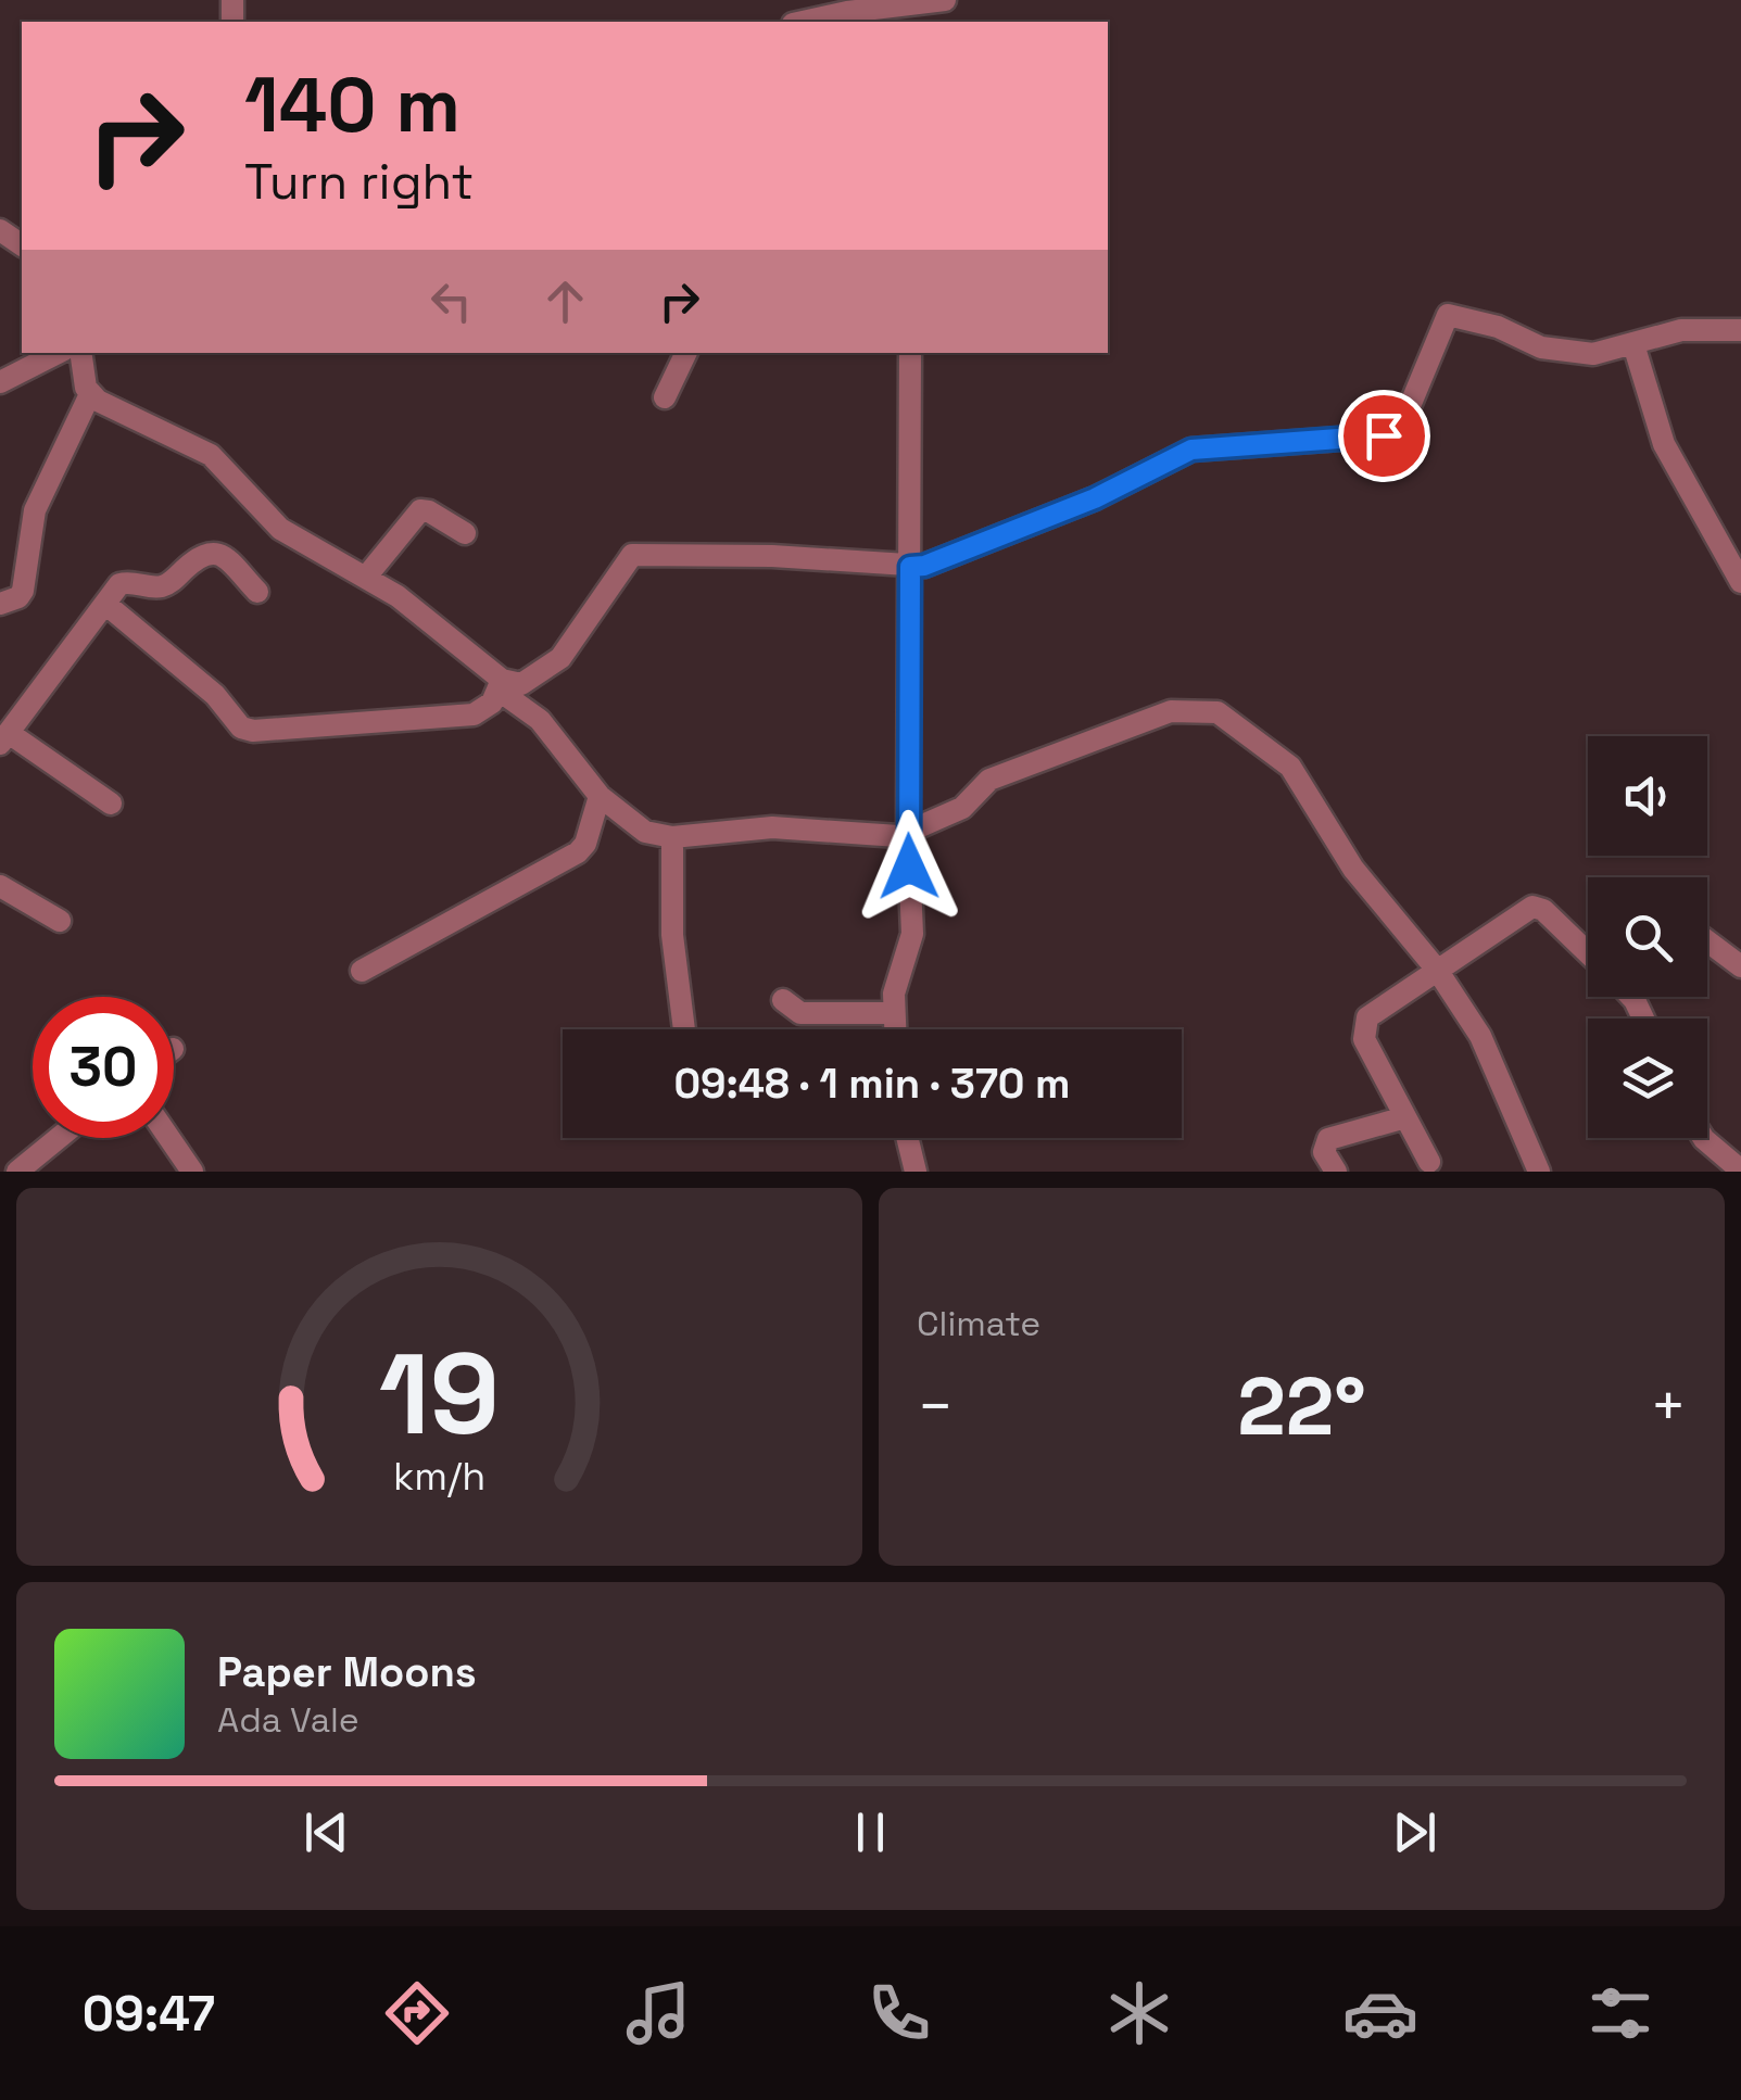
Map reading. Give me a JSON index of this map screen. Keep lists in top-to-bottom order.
{
  "page": {
    "turn": ["140 m", "Turn right"],
    "limit": "30",
    "trip": "09:48 · 1 min · 370 m",
    "tile": "Climate",
    "heat": ["−", "22°", "+"],
    "song": ["Paper Moons", "Ada Vale"],
    "tabs": "09:47",
    "gauge": ["19", "km/h"]
  }
}
